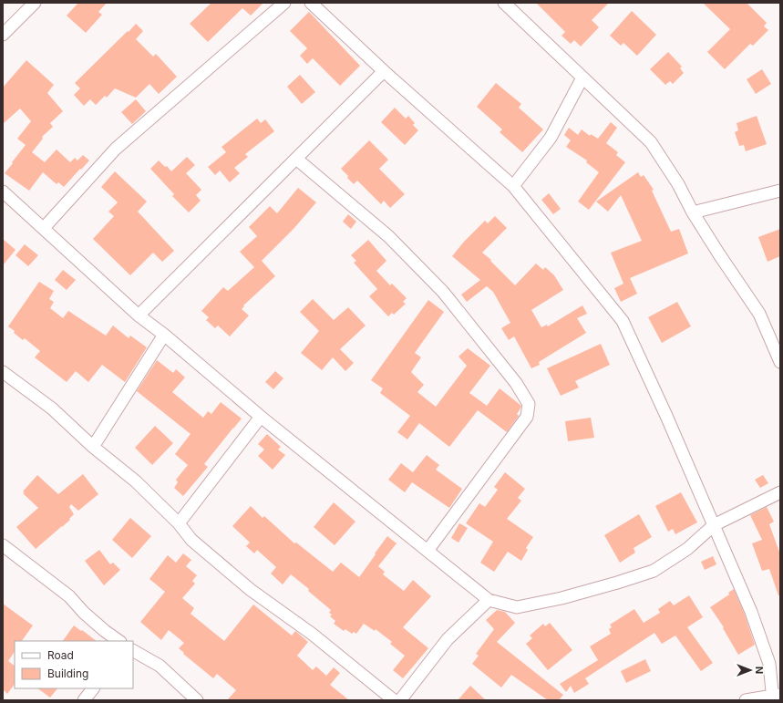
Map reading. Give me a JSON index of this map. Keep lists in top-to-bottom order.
{
  "legend": ["Road", "Building"],
  "north": "right"
}
